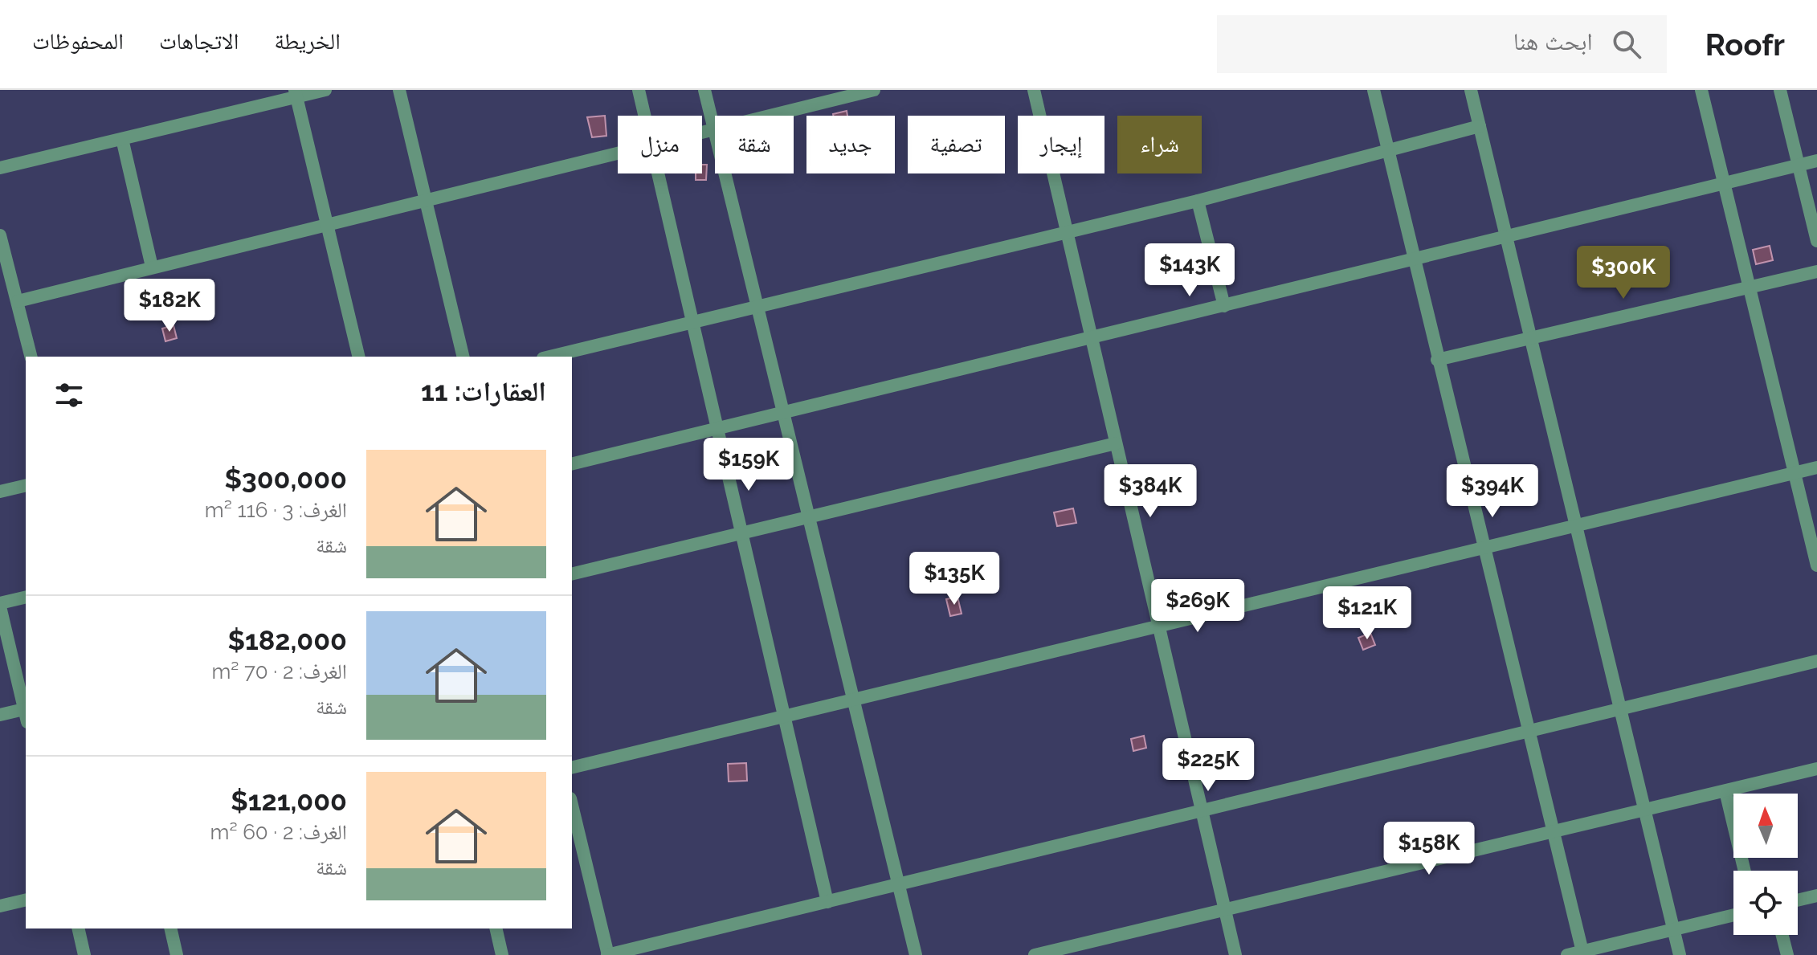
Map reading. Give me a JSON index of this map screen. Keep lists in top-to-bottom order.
{
  "north": "top",
  "page": {
    "header": "Roofr",
    "search": "ابحث هنا",
    "nav": ["الخريطة", "الاتجاهات", "المحفوظات"],
    "chip": [
      "شراء",
      "إيجار",
      "تصفية",
      "جديد",
      "شقة",
      "منزل"
    ],
    "price": [
      "$143K",
      "$300K",
      "$182K",
      "$159K",
      "$384K",
      "$394K",
      "$135K",
      "$269K",
      "$121K",
      "$225K",
      "$158K"
    ],
    "heading": "العقارات: 11",
    "list": [
      {
        "name": "$300,000",
        "note": "الغرف: 3 · 116 m² · شقة"
      },
      {
        "name": "$182,000",
        "note": "الغرف: 2 · 70 m² · شقة"
      },
      {
        "name": "$121,000",
        "note": "الغرف: 2 · 60 m² · شقة"
      }
    ]
  }
}
